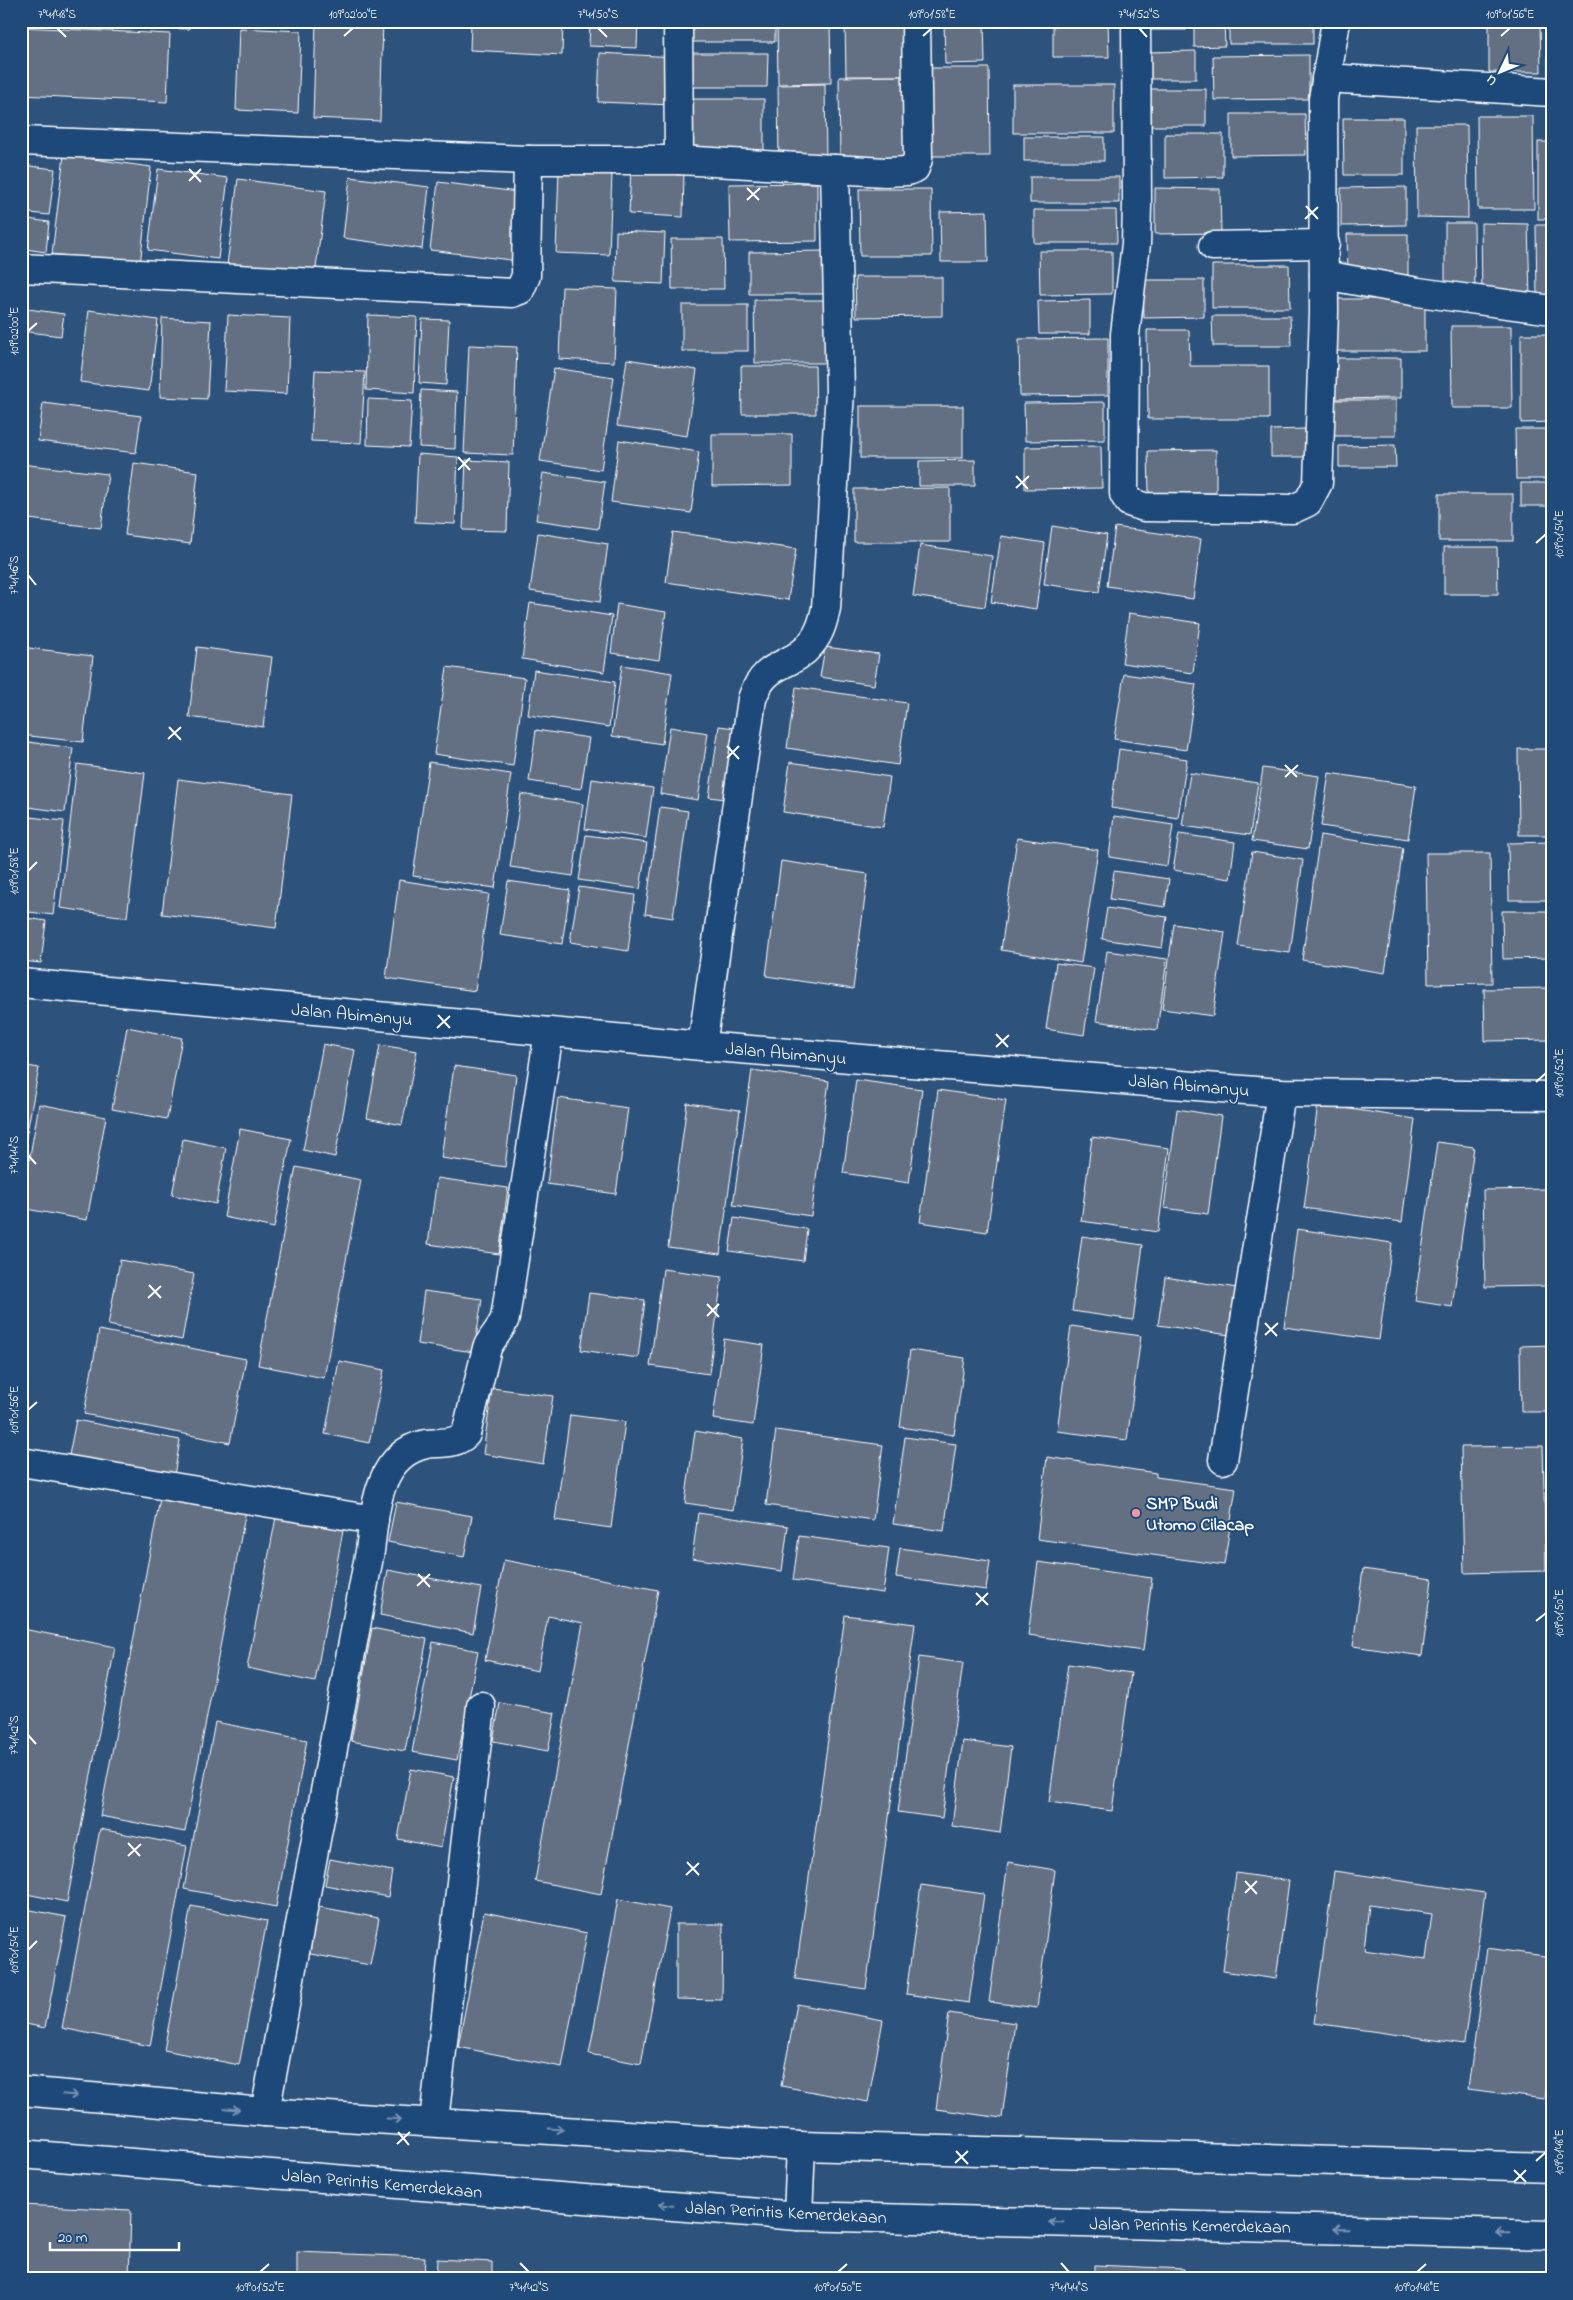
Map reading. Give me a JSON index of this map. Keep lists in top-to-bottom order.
{
  "streets": {
    "street": ["Jalan Abimanyu", "Jalan Perintis Kemerdekaan"]
  },
  "places": ["SMP Budi Utomo Cilacap"],
  "scale_bar": "20 m",
  "north": "bottom left",
  "coordinates": [
    "7°41'48\"S",
    "109°02'00\"E",
    "7°41'50\"S",
    "109°01'58\"E",
    "7°41'52\"S",
    "109°01'56\"E",
    "109°01'54\"E",
    "7°41'46\"S",
    "109°01'52\"E",
    "7°41'44\"S",
    "109°01'50\"E",
    "7°41'42\"S",
    "109°01'48\"E"
  ]
}
